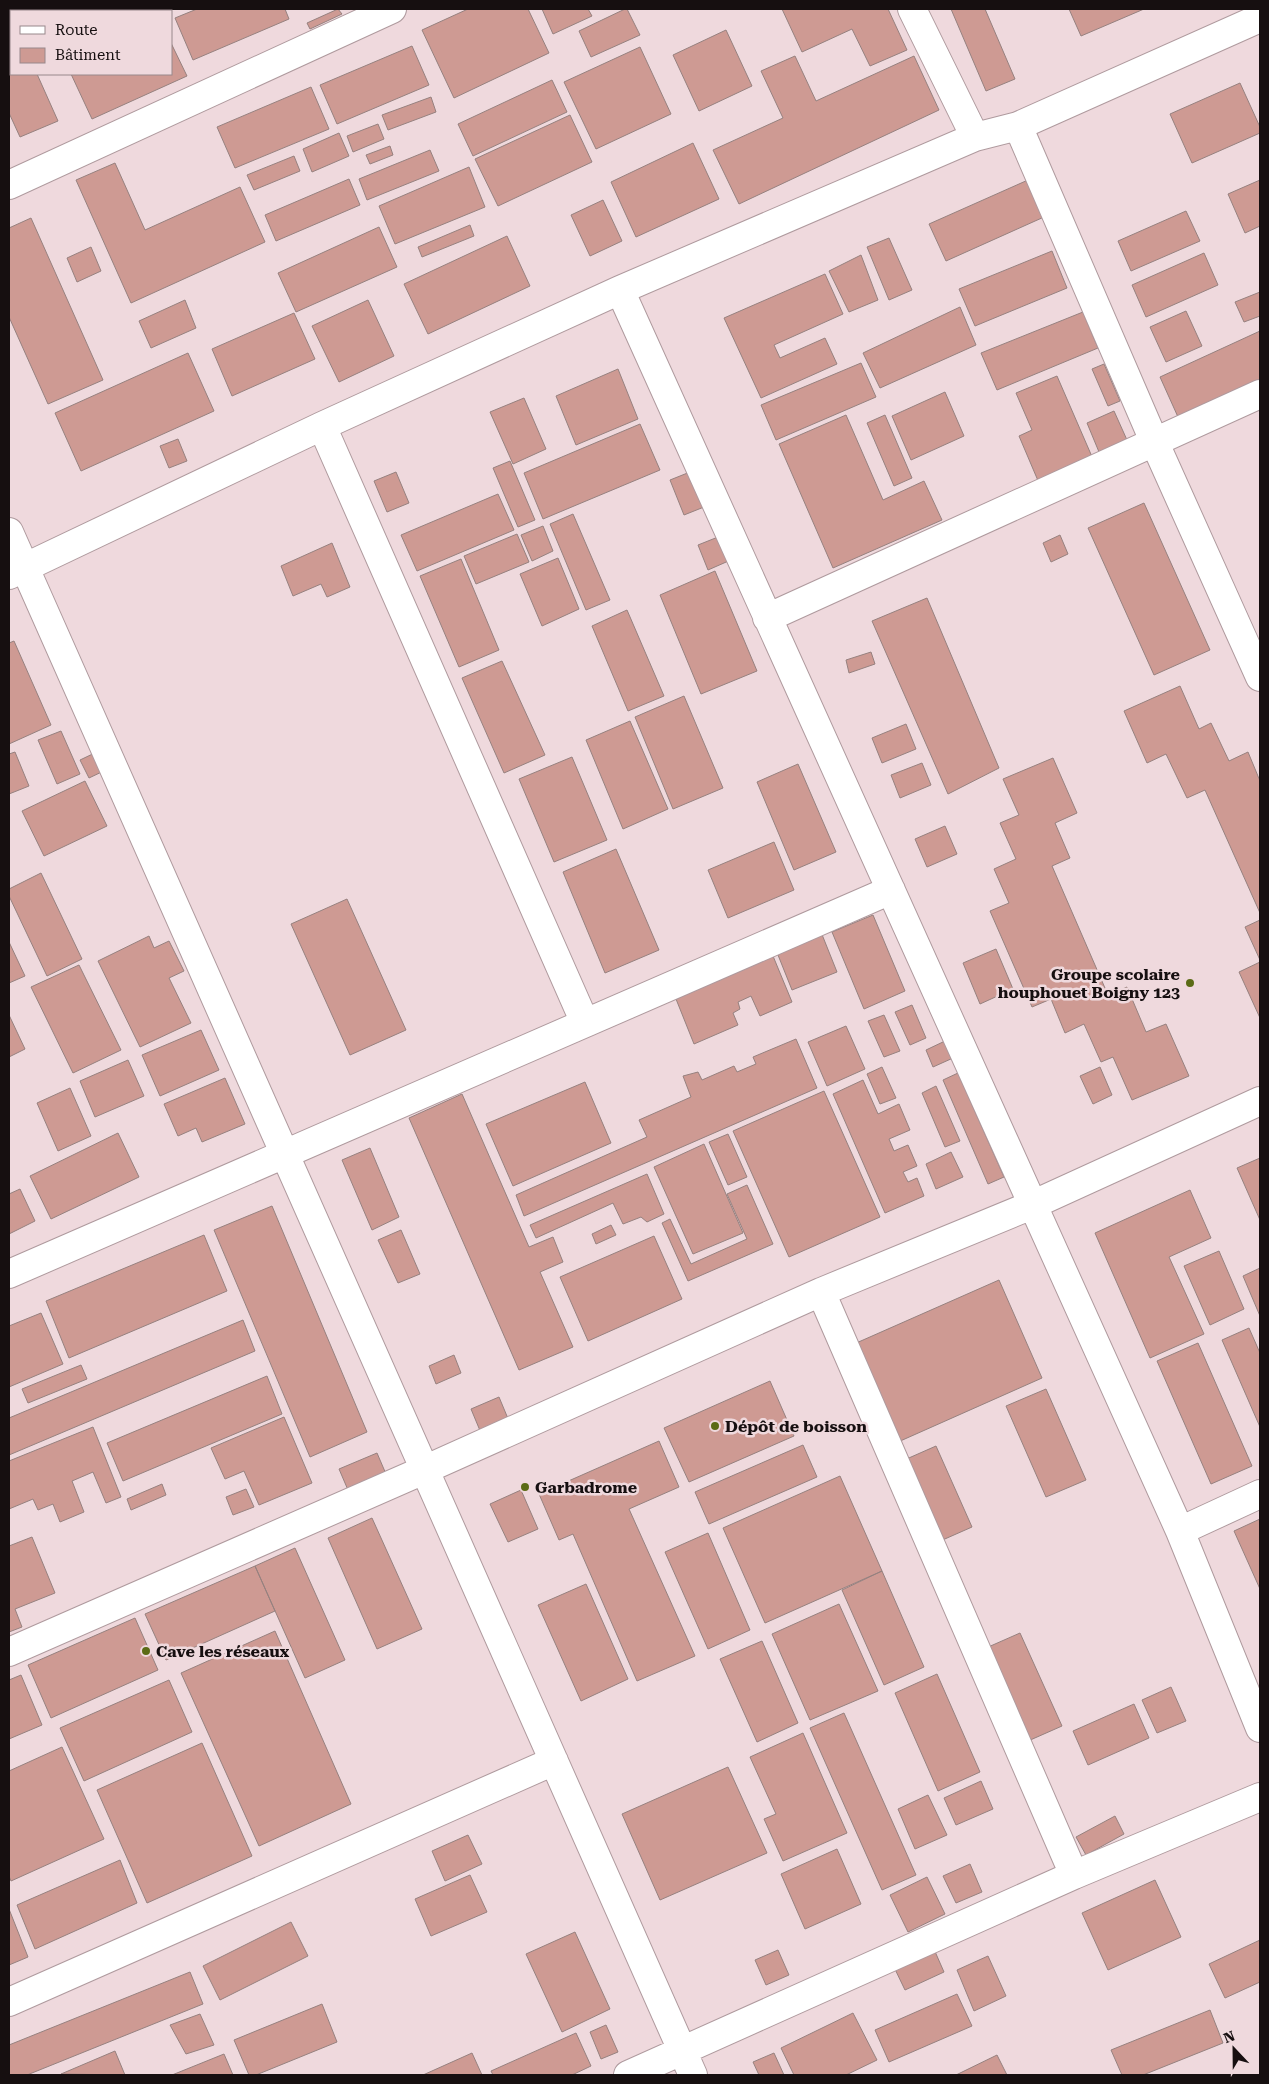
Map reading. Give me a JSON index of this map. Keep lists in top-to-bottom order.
{
  "places": [
    "Groupe scolaire houphouet Boigny 123",
    "Dépôt de boisson",
    "Garbadrome",
    "Cave les réseaux"
  ],
  "legend": ["Route", "Bâtiment"],
  "north": "top"
}
